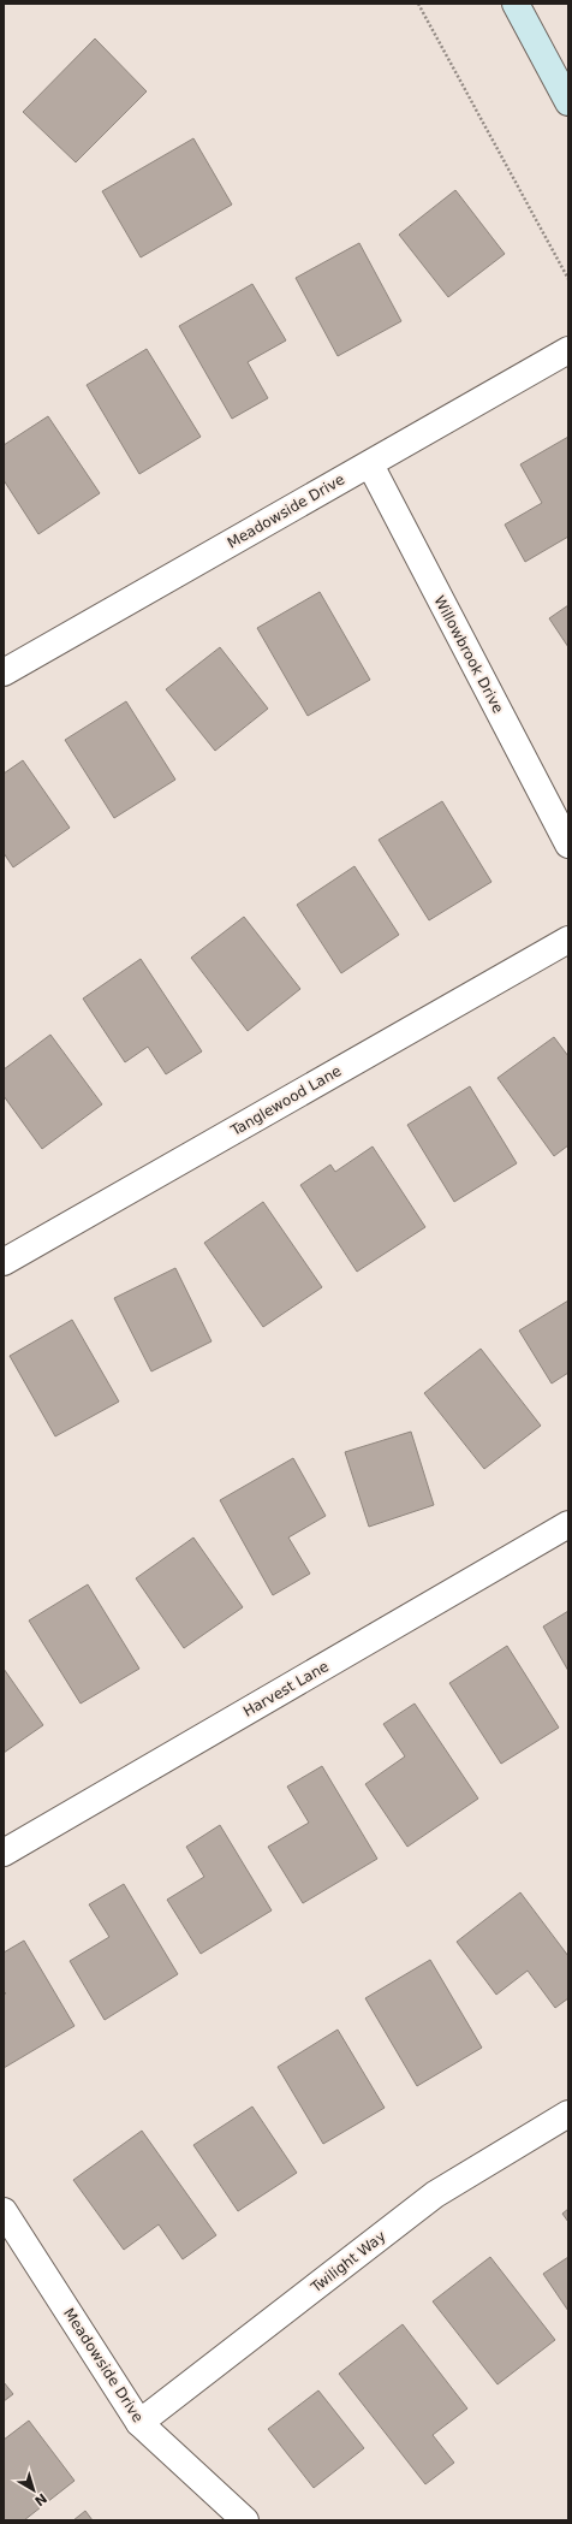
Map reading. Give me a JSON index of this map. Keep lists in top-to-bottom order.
{
  "streets": {
    "street": [
      "Meadowside Drive",
      "Willowbrook Drive",
      "Tanglewood Lane",
      "Harvest Lane",
      "Twilight Way"
    ]
  },
  "crossings": [
    ["Meadowside Drive", "Willowbrook Drive"],
    ["Meadowside Drive", "Twilight Way"]
  ],
  "north": "bottom right"
}
